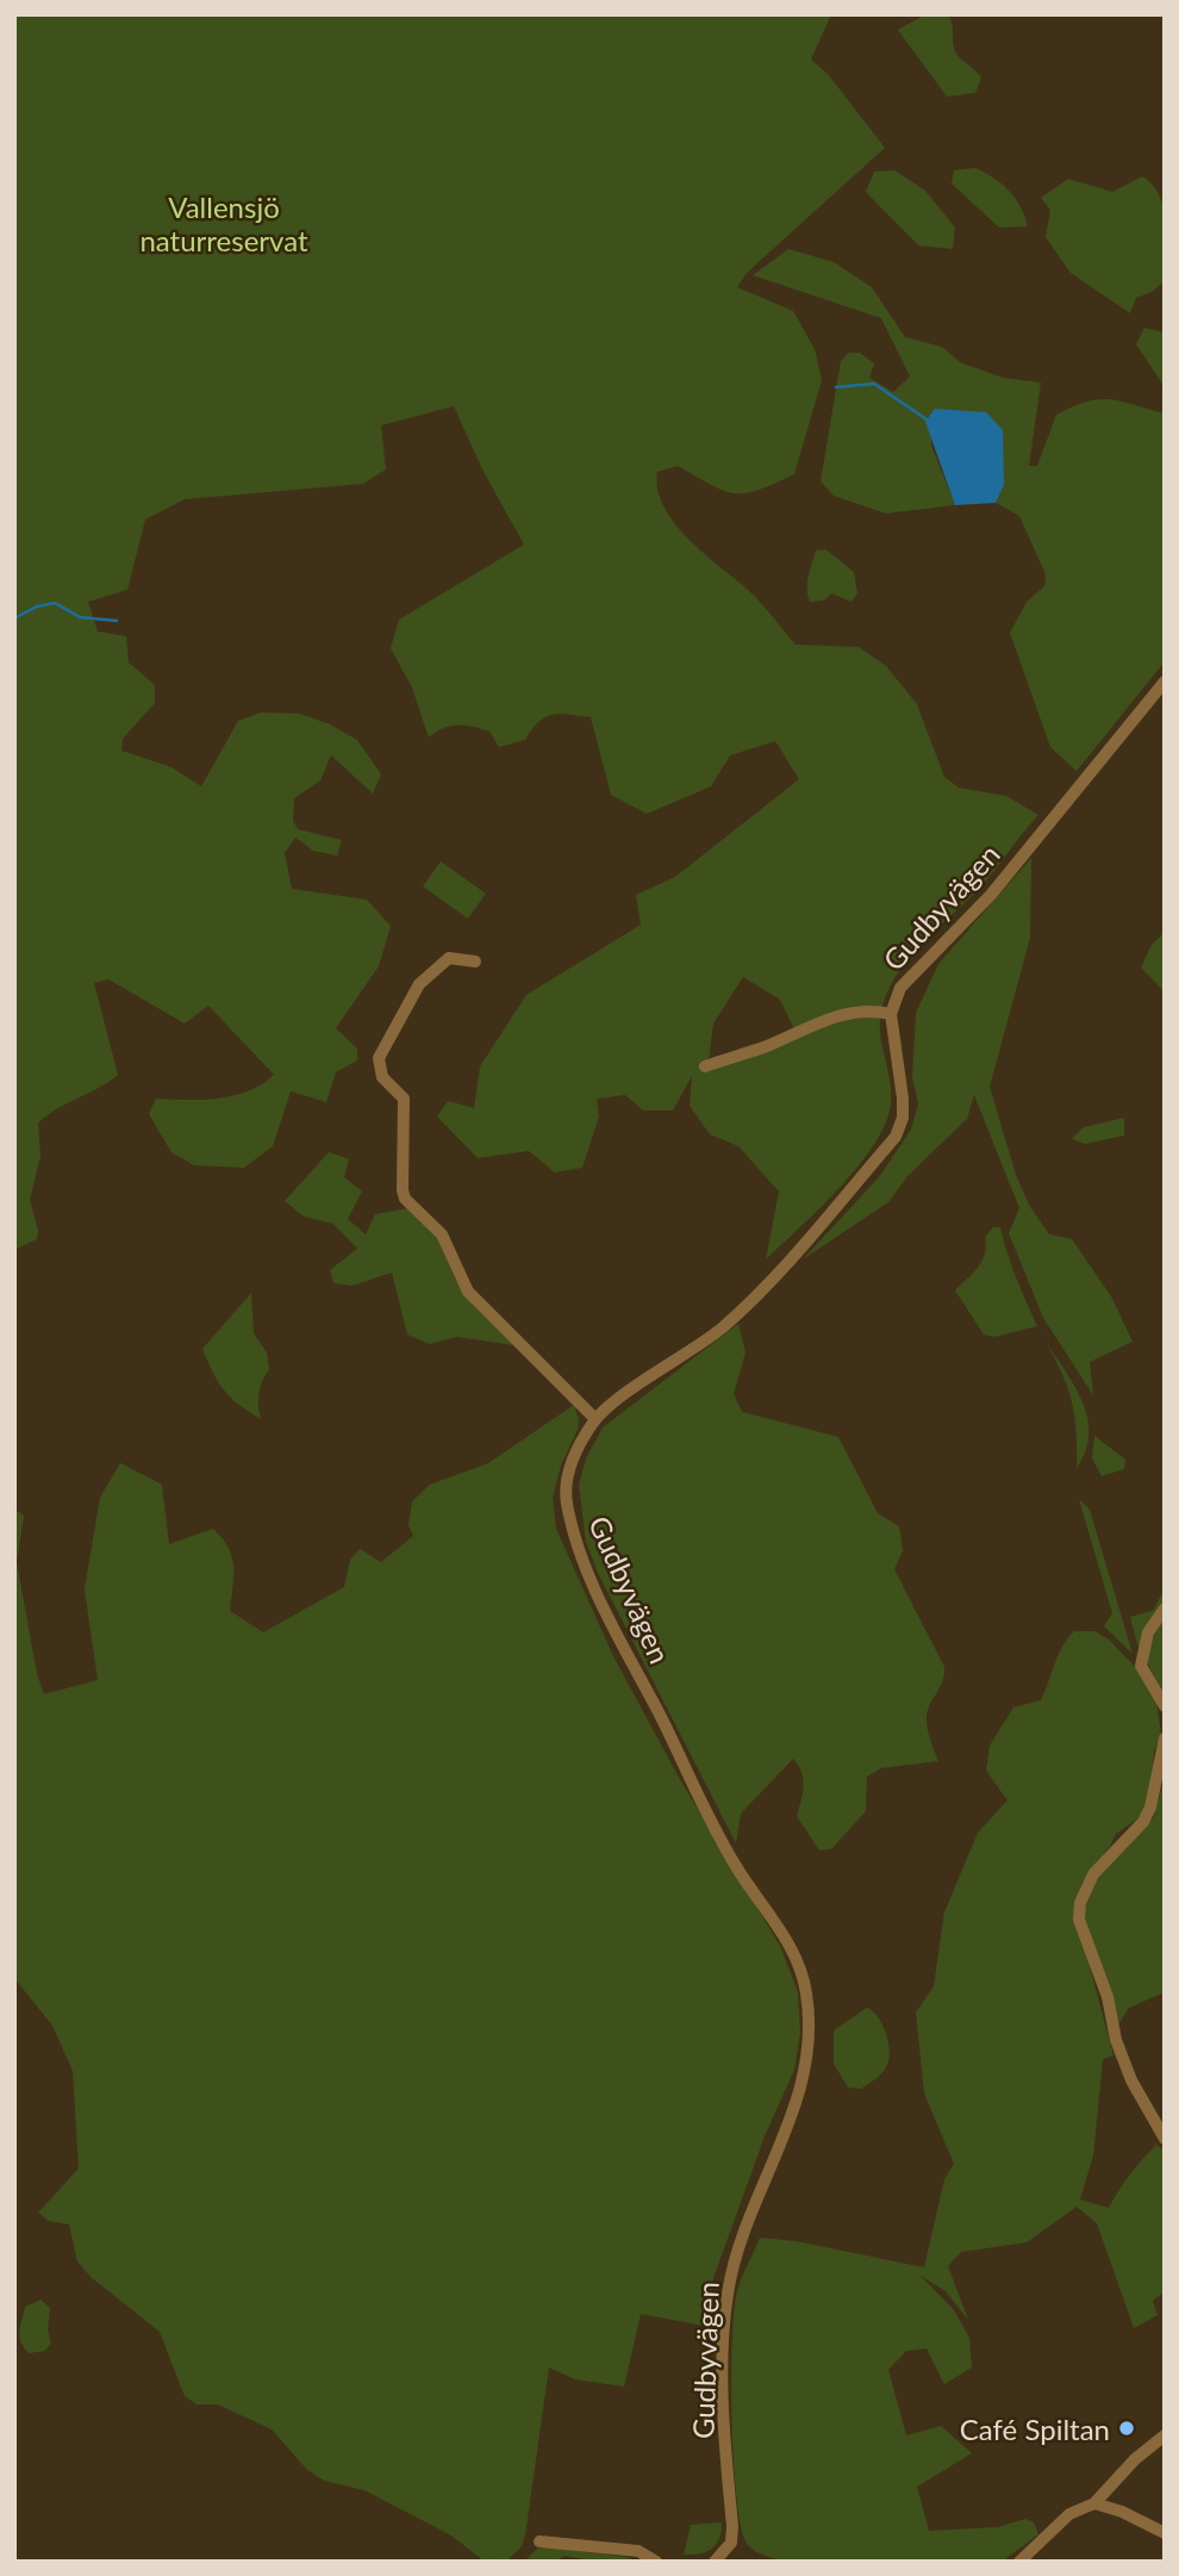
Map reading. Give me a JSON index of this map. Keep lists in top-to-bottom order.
{
  "streets": {
    "street": ["Gudbyvägen"]
  },
  "parks": ["Vallensjö naturreservat"],
  "places": ["Café Spiltan"]
}
